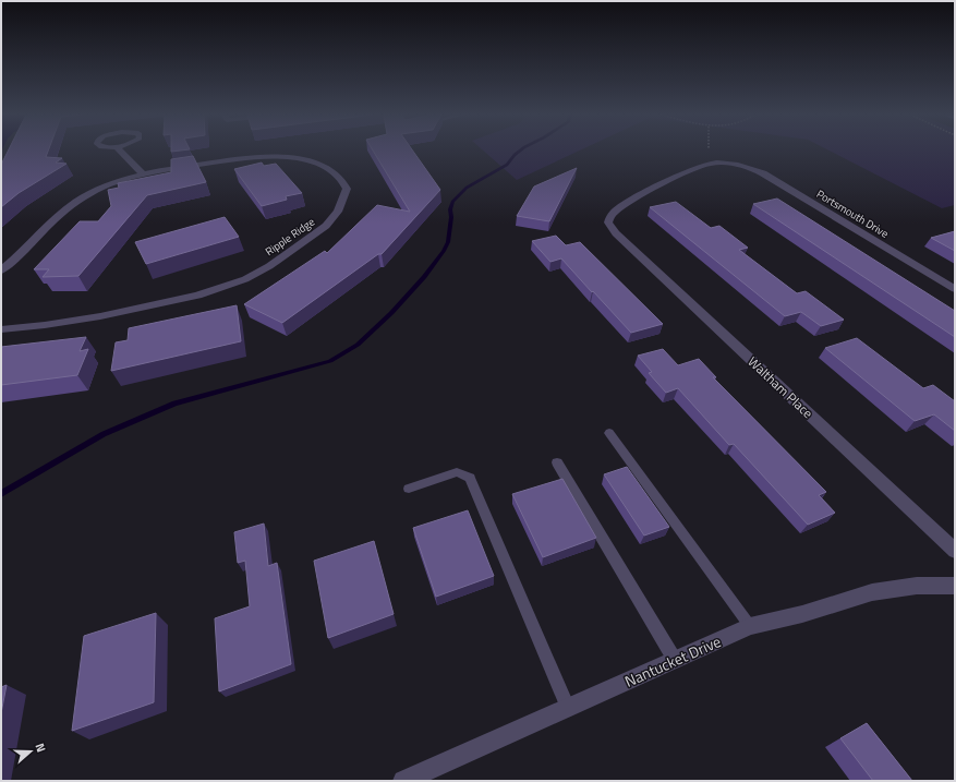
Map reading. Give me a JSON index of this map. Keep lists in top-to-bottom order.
{
  "streets": {
    "street": [
      "Portsmouth Drive",
      "Ripple Ridge",
      "Waltham Place",
      "Nantucket Drive"
    ]
  },
  "crossings": [
    ["Portsmouth Drive", "Waltham Place"]
  ],
  "north": "right"
}
